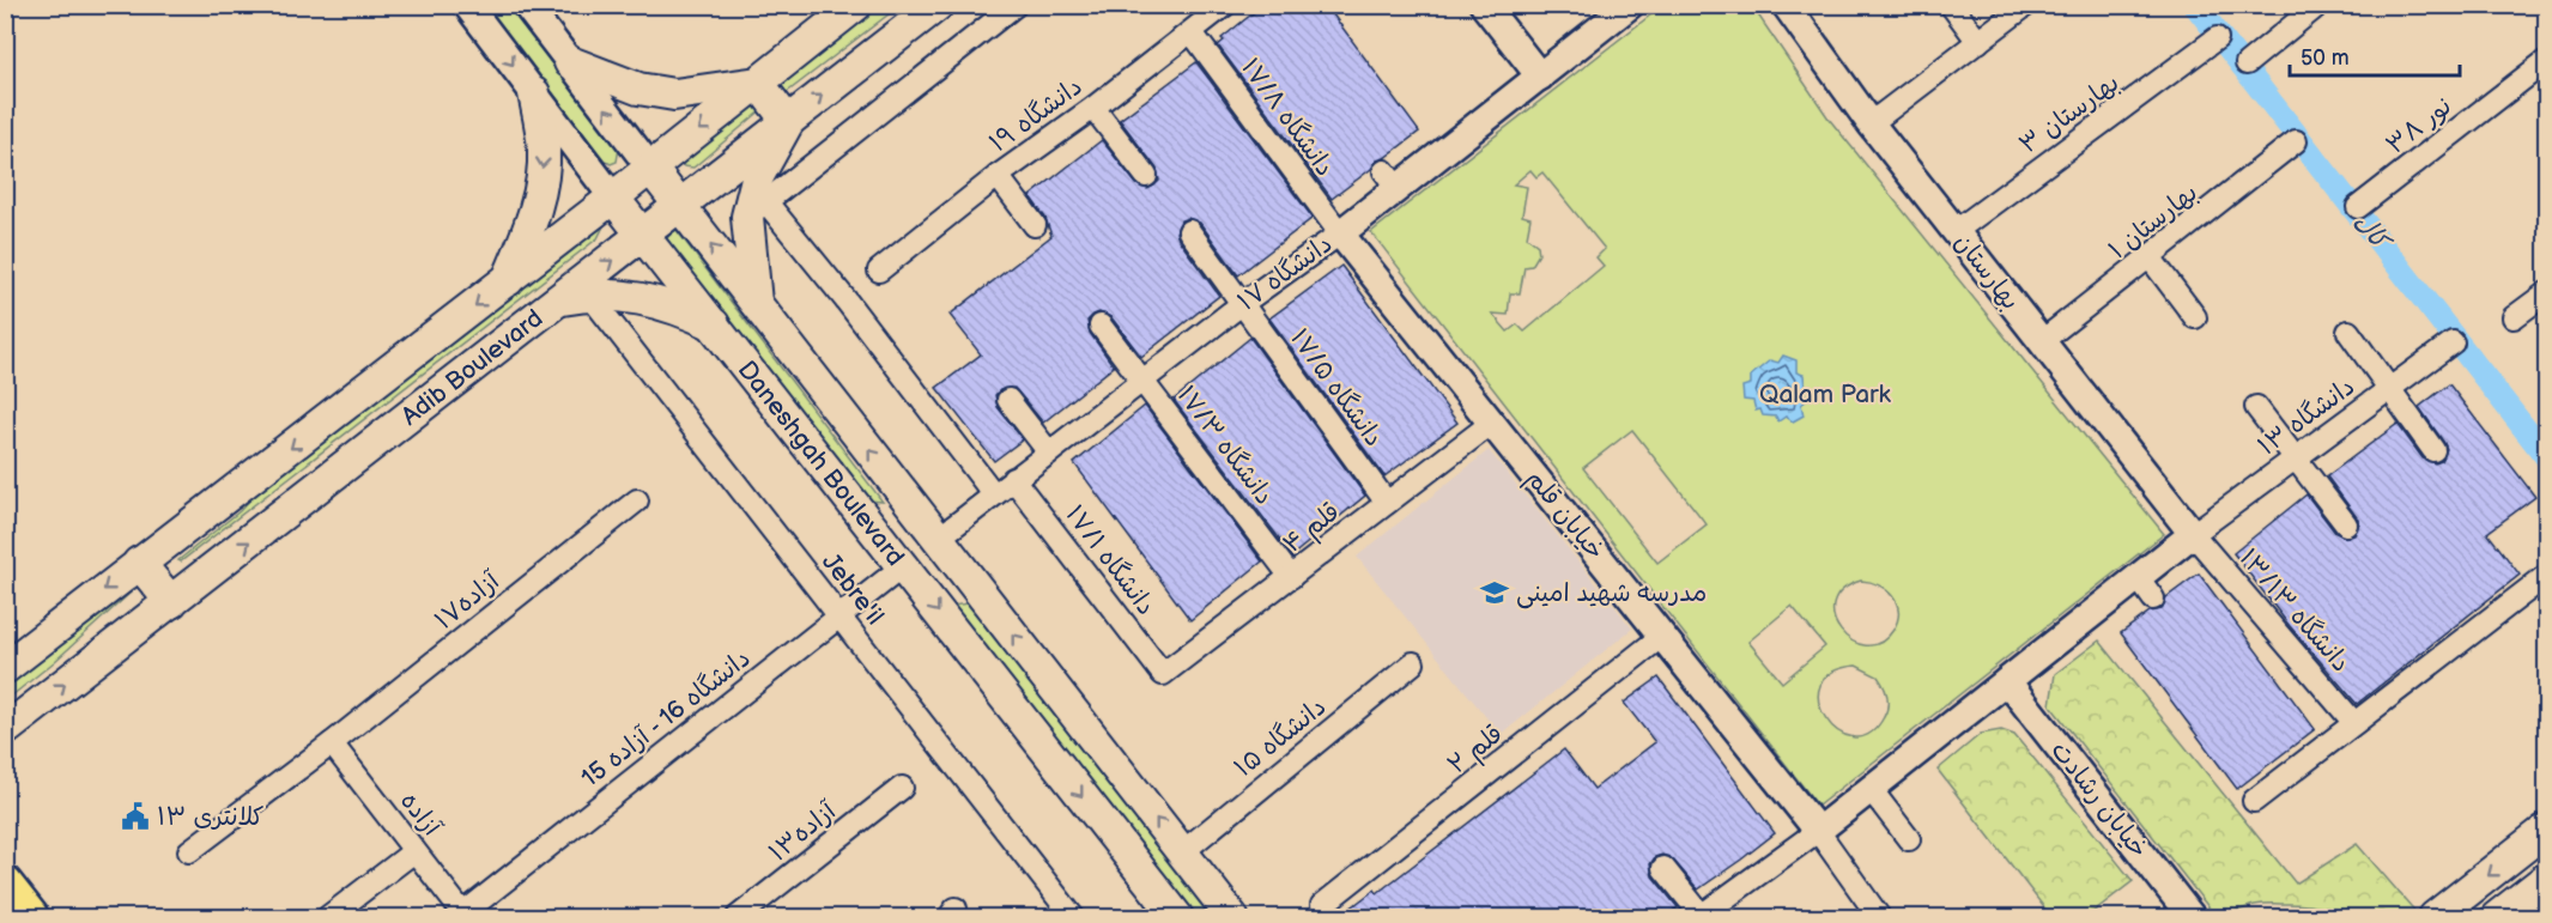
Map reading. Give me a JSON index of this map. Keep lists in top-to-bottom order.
{
  "streets": {
    "main road": ["Adib Boulevard", "Daneshgah Boulevard"],
    "street": [
      "بهارستان ۳",
      "دانشگاه ۱۹",
      "دانشگاه ۱۷/۸",
      "نور ۳۸",
      "بهارستان ۱",
      "بهارستان",
      "دانشگاه ۱۷",
      "دانشگاه ۱۷/۵",
      "دانشگاه ۱۳",
      "دانشگاه ۱۷/۳",
      "خیابان قلم",
      "قلم ۴",
      "دانشگاه ۱۷/۱",
      "Jebre'il",
      "آزاده۱۷",
      "دانشگاه ۱۳/۱۳",
      "دانشگاه 16 - آزاده 15",
      "دانشگاه ۱۵",
      "قلم ۲",
      "خیابان رشادت",
      "آزاده",
      "آزاده۱۳"
    ]
  },
  "crossings": [
    ["بهارستان ۳", "بهارستان"],
    ["دانشگاه ۱۹", "دانشگاه ۱۷/۸"],
    ["دانشگاه ۱۷/۸", "دانشگاه ۱۷"],
    ["دانشگاه ۱۷/۸", "خیابان قلم"],
    ["بهارستان ۱", "بهارستان"],
    ["بهارستان", "دانشگاه ۱۳"],
    ["بهارستان", "دانشگاه ۱۳/۱۳"],
    ["دانشگاه ۱۷", "دانشگاه ۱۷/۵"],
    ["دانشگاه ۱۷", "دانشگاه ۱۷/۳"],
    ["دانشگاه ۱۷", "Daneshgah Boulevard"],
    ["دانشگاه ۱۷", "خیابان قلم"],
    ["دانشگاه ۱۷", "دانشگاه ۱۷/۱"],
    ["Adib Boulevard", "Daneshgah Boulevard"],
    ["Adib Boulevard", "Jebre'il"],
    ["دانشگاه ۱۷/۵", "قلم ۴"],
    ["دانشگاه ۱۳", "دانشگاه ۱۳/۱۳"],
    ["دانشگاه ۱۷/۳", "قلم ۴"],
    ["Daneshgah Boulevard", "دانشگاه 16 - آزاده 15"],
    ["Daneshgah Boulevard", "دانشگاه ۱۵"],
    ["خیابان قلم", "قلم ۴"],
    ["خیابان قلم", "قلم ۲"],
    ["قلم ۴", "دانشگاه ۱۷/۱"],
    ["Jebre'il", "دانشگاه 16 - آزاده 15"],
    ["آزاده۱۷", "آزاده"],
    ["دانشگاه 16 - آزاده 15", "آزاده"]
  ],
  "water": ["کال"],
  "parks": ["Qalam Park"],
  "places": {
    "school or university": ["مدرسه شهید امینی"],
    "public building": ["کلانتری ۱۳"]
  },
  "scale_bar": "50 m"
}
